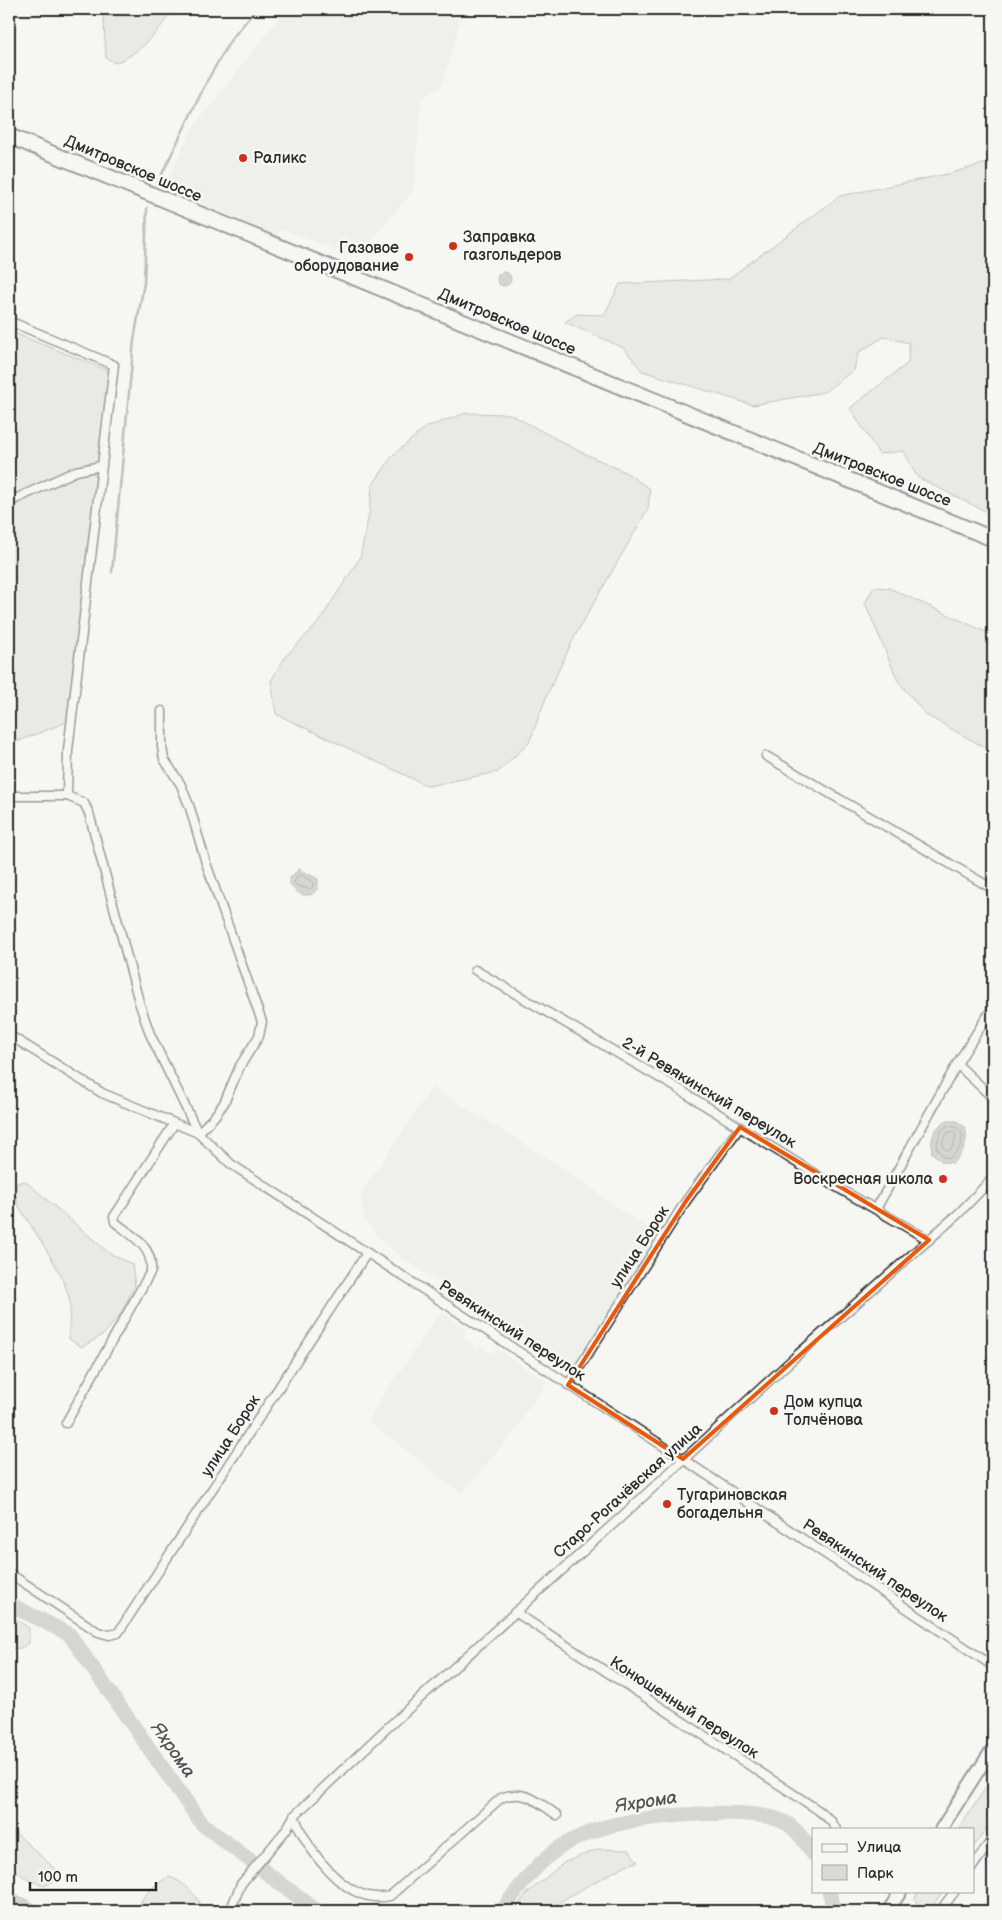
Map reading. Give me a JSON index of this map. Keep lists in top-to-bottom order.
{
  "streets": {
    "highway": ["Дмитровское шоссе"],
    "street": [
      "2-й Ревякинский переулок",
      "улица Борок",
      "Ревякинский переулок",
      "Старо-Рогачёвская улица",
      "Конюшенный переулок"
    ]
  },
  "crossings": [
    ["2-й Ревякинский переулок", "улица Борок"],
    ["2-й Ревякинский переулок", "Старо-Рогачёвская улица"],
    ["улица Борок", "Ревякинский переулок"],
    ["Ревякинский переулок", "Старо-Рогачёвская улица"],
    ["Старо-Рогачёвская улица", "Конюшенный переулок"]
  ],
  "water": ["Яхрома"],
  "places": [
    "Раликс",
    "Заправка газгольдеров",
    "Газовое оборудование",
    "Воскресная школа",
    "Дом купца Толчёнова",
    "Тугариновская богадельня"
  ],
  "legend": ["Улица", "Парк"],
  "scale_bar": "100 m"
}
